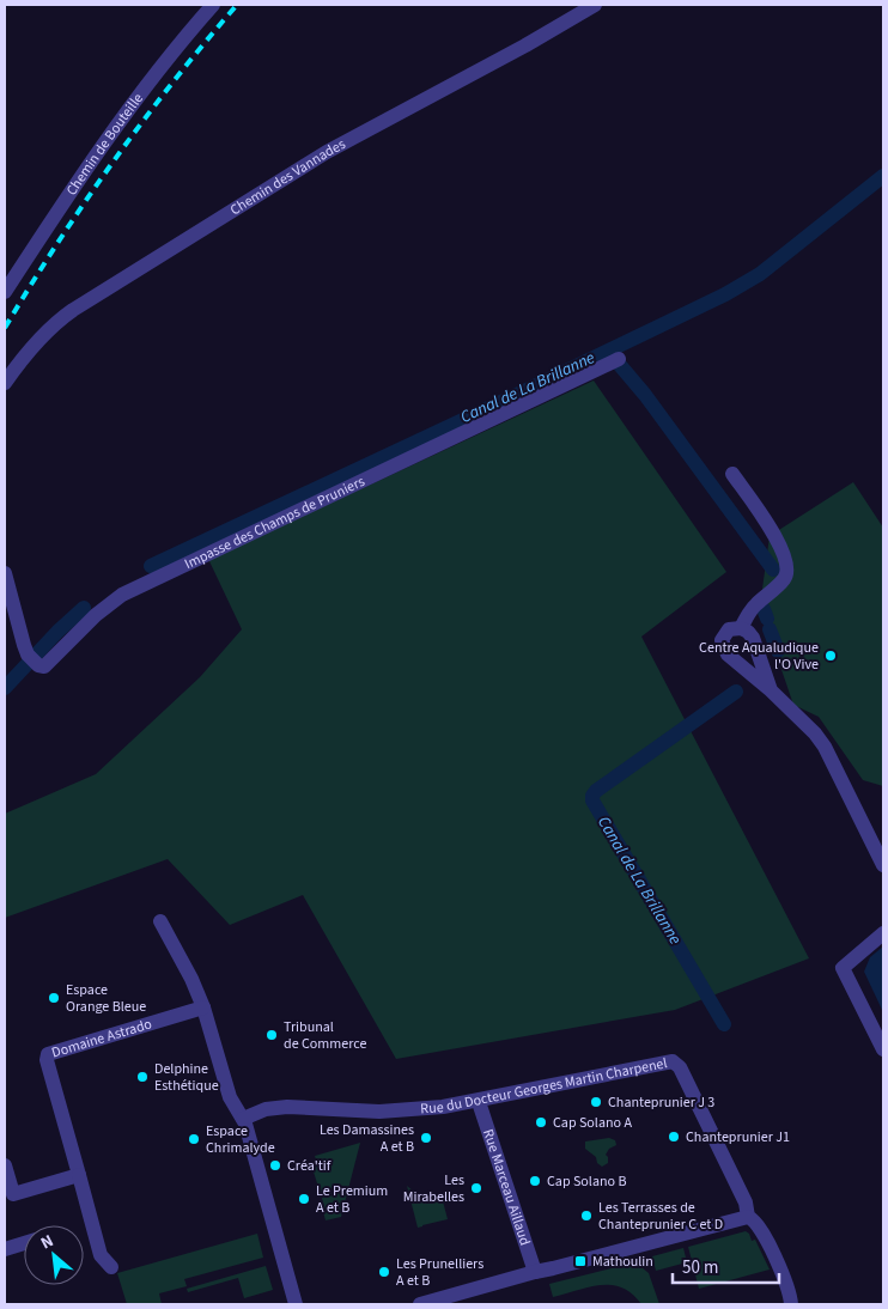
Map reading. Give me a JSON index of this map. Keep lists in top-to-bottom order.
{
  "streets": {
    "street": [
      "Chemin de Bouteille",
      "Chemin des Vannades",
      "Impasse des Champs de Pruniers",
      "Domaine Astrado",
      "Rue du Docteur Georges Martin Charpenel",
      "Rue Marceau Aillaud"
    ]
  },
  "crossings": [
    ["Rue du Docteur Georges Martin Charpenel", "Rue Marceau Aillaud"]
  ],
  "water": ["Canal de La Brillanne"],
  "places": {
    "other": [
      "Centre Aqualudique l'O Vive",
      "Espace Orange Bleue",
      "Tribunal de Commerce",
      "Delphine Esthétique",
      "Chanteprunier J 3",
      "Cap Solano A",
      "Chanteprunier J1",
      "Les Damassines A et B",
      "Espace Chrimalyde",
      "Créa'tif",
      "Cap Solano B",
      "Les Mirabelles",
      "Le Premium A et B",
      "Les Terrasses de Chanteprunier C et D",
      "Les Prunelliers A et B"
    ],
    "transit": ["Mathoulin"]
  },
  "scale_bar": "50 m",
  "north": "top left"
}
